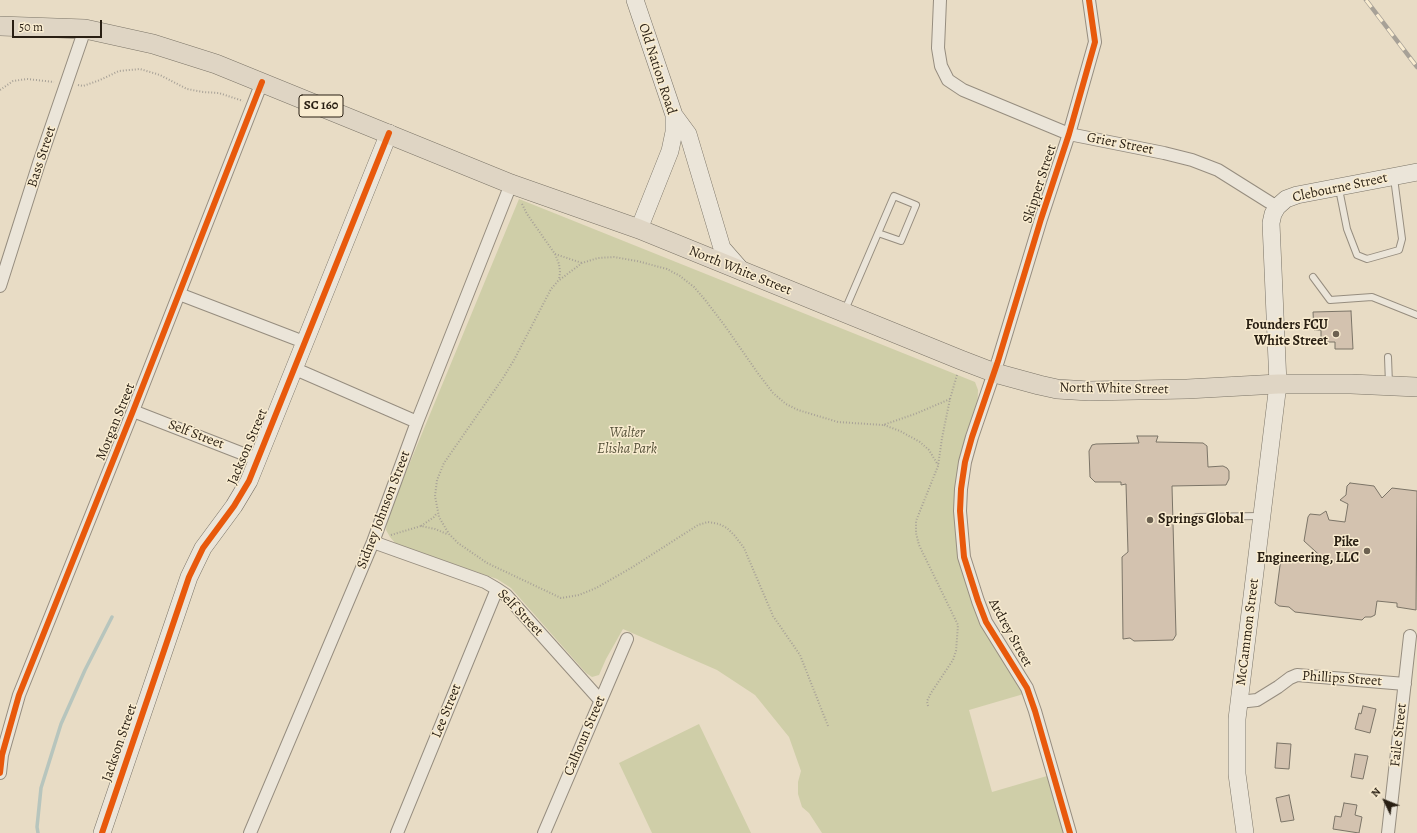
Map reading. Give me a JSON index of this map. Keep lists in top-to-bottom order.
{
  "streets": {
    "main road": ["SC 160", "North White Street"],
    "street": [
      "Old Nation Road",
      "Grier Street",
      "Bass Street",
      "Skipper Street",
      "Clebourne Street",
      "Morgan Street",
      "Self Street",
      "Jackson Street",
      "Sidney Johnson Street",
      "McCammon Street",
      "Ardrey Street",
      "Phillips Street",
      "Lee Street",
      "Faile Street",
      "Calhoun Street"
    ]
  },
  "crossings": [
    ["Old Nation Road", "North White Street"],
    ["Grier Street", "Skipper Street"],
    ["Grier Street", "Clebourne Street"],
    ["Bass Street", "North White Street"],
    ["Skipper Street", "North White Street"],
    ["Skipper Street", "Ardrey Street"],
    ["Clebourne Street", "North White Street"],
    ["Clebourne Street", "McCammon Street"],
    ["North White Street", "Morgan Street"],
    ["North White Street", "Jackson Street"],
    ["North White Street", "Sidney Johnson Street"],
    ["North White Street", "McCammon Street"],
    ["North White Street", "Ardrey Street"],
    ["Morgan Street", "Self Street"],
    ["Self Street", "Jackson Street"],
    ["Self Street", "Sidney Johnson Street"],
    ["Self Street", "Lee Street"],
    ["Self Street", "Calhoun Street"],
    ["McCammon Street", "Phillips Street"],
    ["Phillips Street", "Faile Street"]
  ],
  "parks": ["Walter Elisha Park"],
  "places": ["Founders FCU White Street", "Springs Global", "Pike Engineering, LLC"],
  "scale_bar": "50 m",
  "north": "top left"
}
